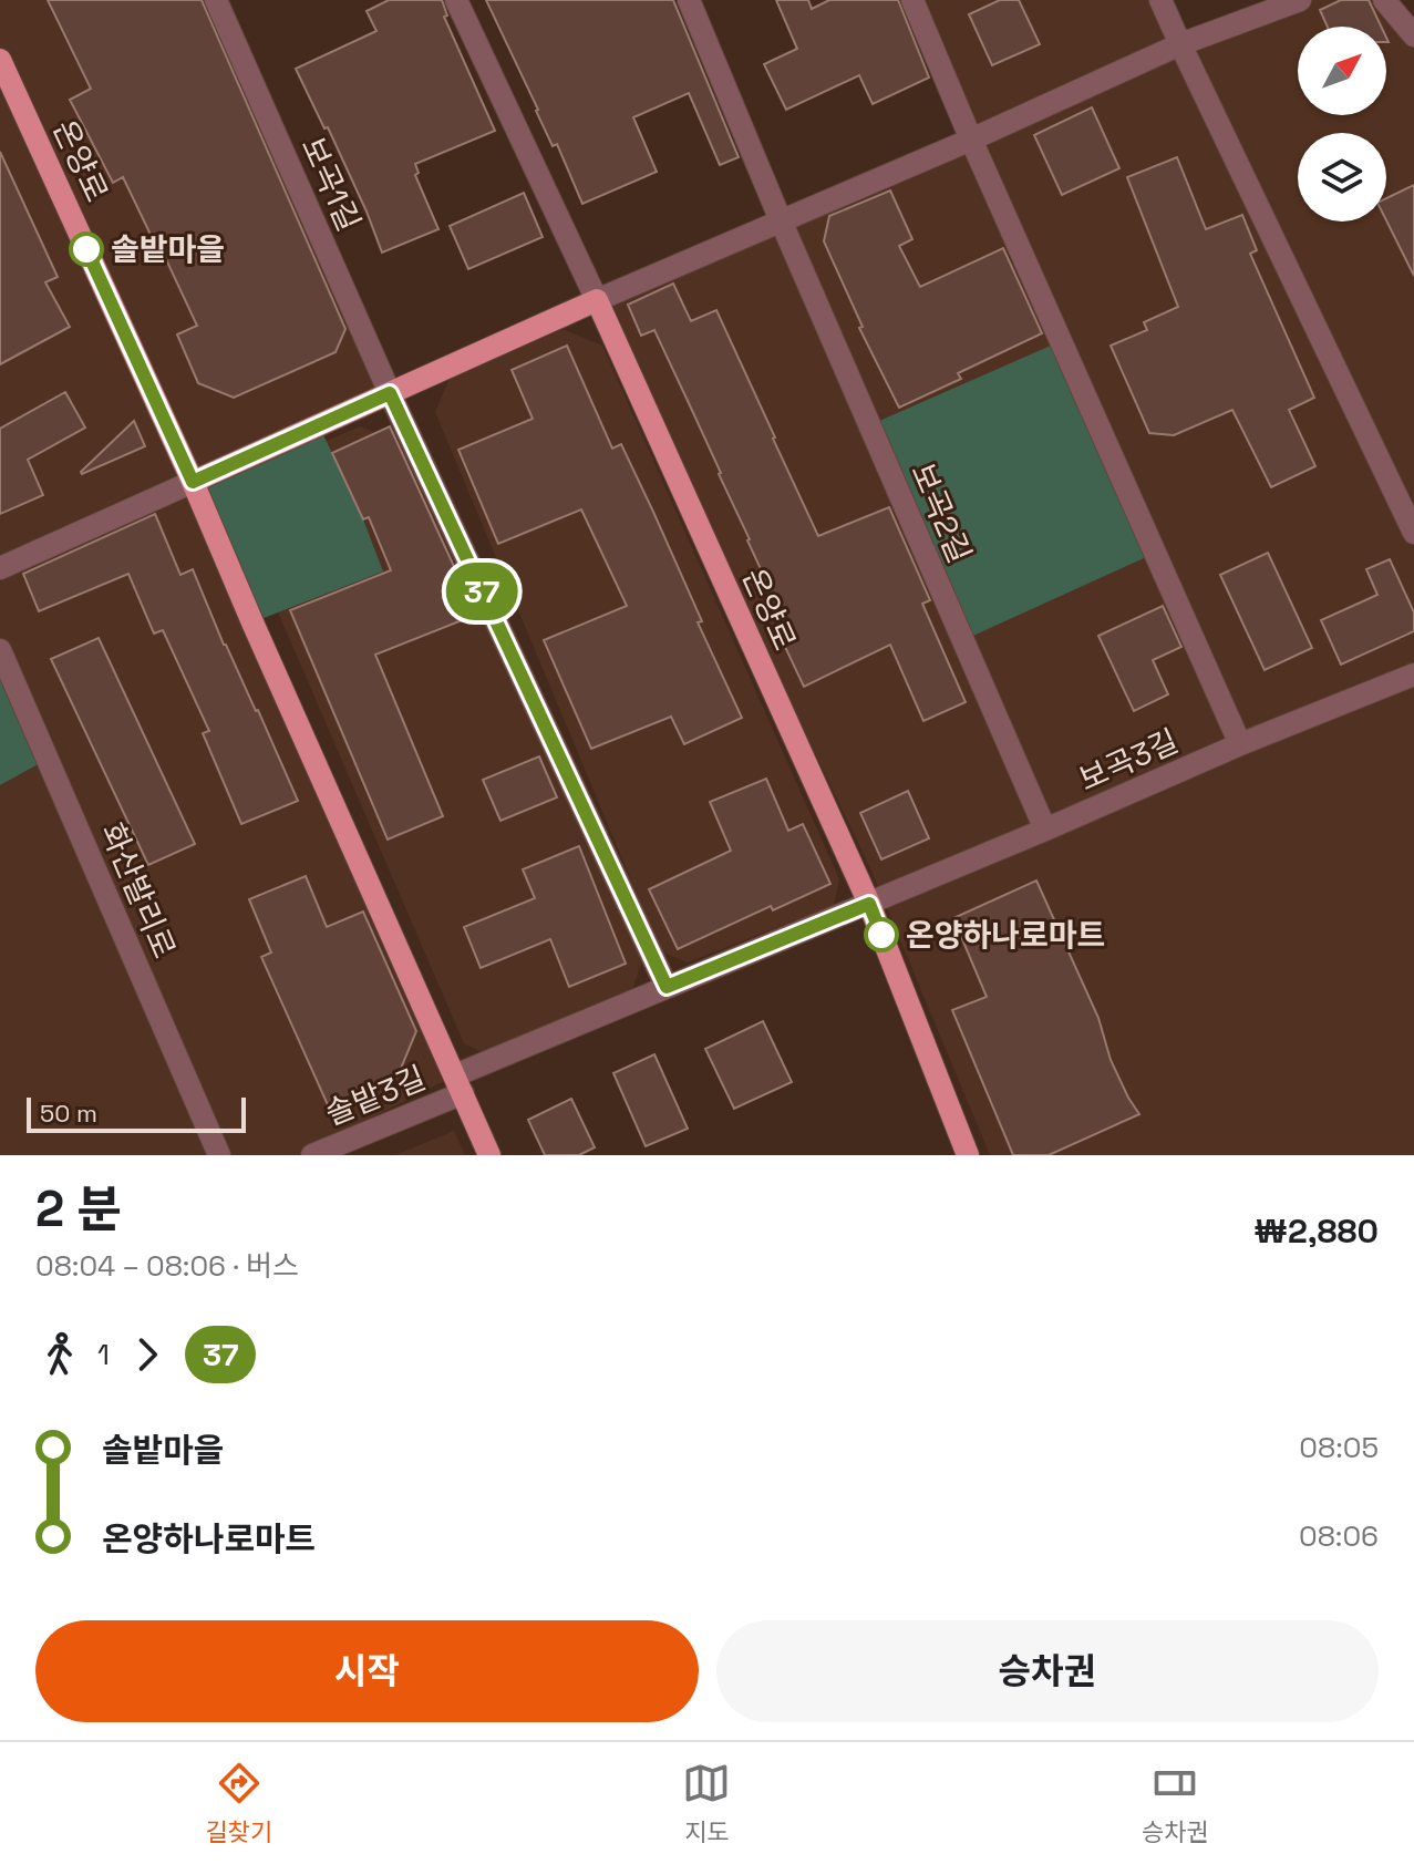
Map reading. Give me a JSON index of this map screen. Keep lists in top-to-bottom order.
{
  "streets": {
    "main road": ["온양로"],
    "street": [
      "보곡1길",
      "보곡2길",
      "보곡3길",
      "화산발리로",
      "솔밭3길"
    ]
  },
  "crossings": [
    ["온양로", "보곡3길"],
    ["온양로", "솔밭3길"],
    ["보곡2길", "보곡3길"],
    ["보곡3길", "솔밭3길"]
  ],
  "places": ["솔밭마을", "온양하나로마트"],
  "lines": ["bus line 37"],
  "scale_bar": "50 m",
  "north": "top right",
  "page": {
    "on_map": "37",
    "scale": "50 m",
    "heading": ["2 분", "08:04 – 08:06 · 버스", "₩2,880"],
    "legs": ["1", "37"],
    "list": [
      {
        "name": "솔밭마을",
        "value": "08:05"
      },
      {
        "name": "온양하나로마트",
        "value": "08:06"
      }
    ],
    "buttons": ["시작", "승차권"],
    "tabs": ["길찾기", "지도", "승차권"]
  }
}
